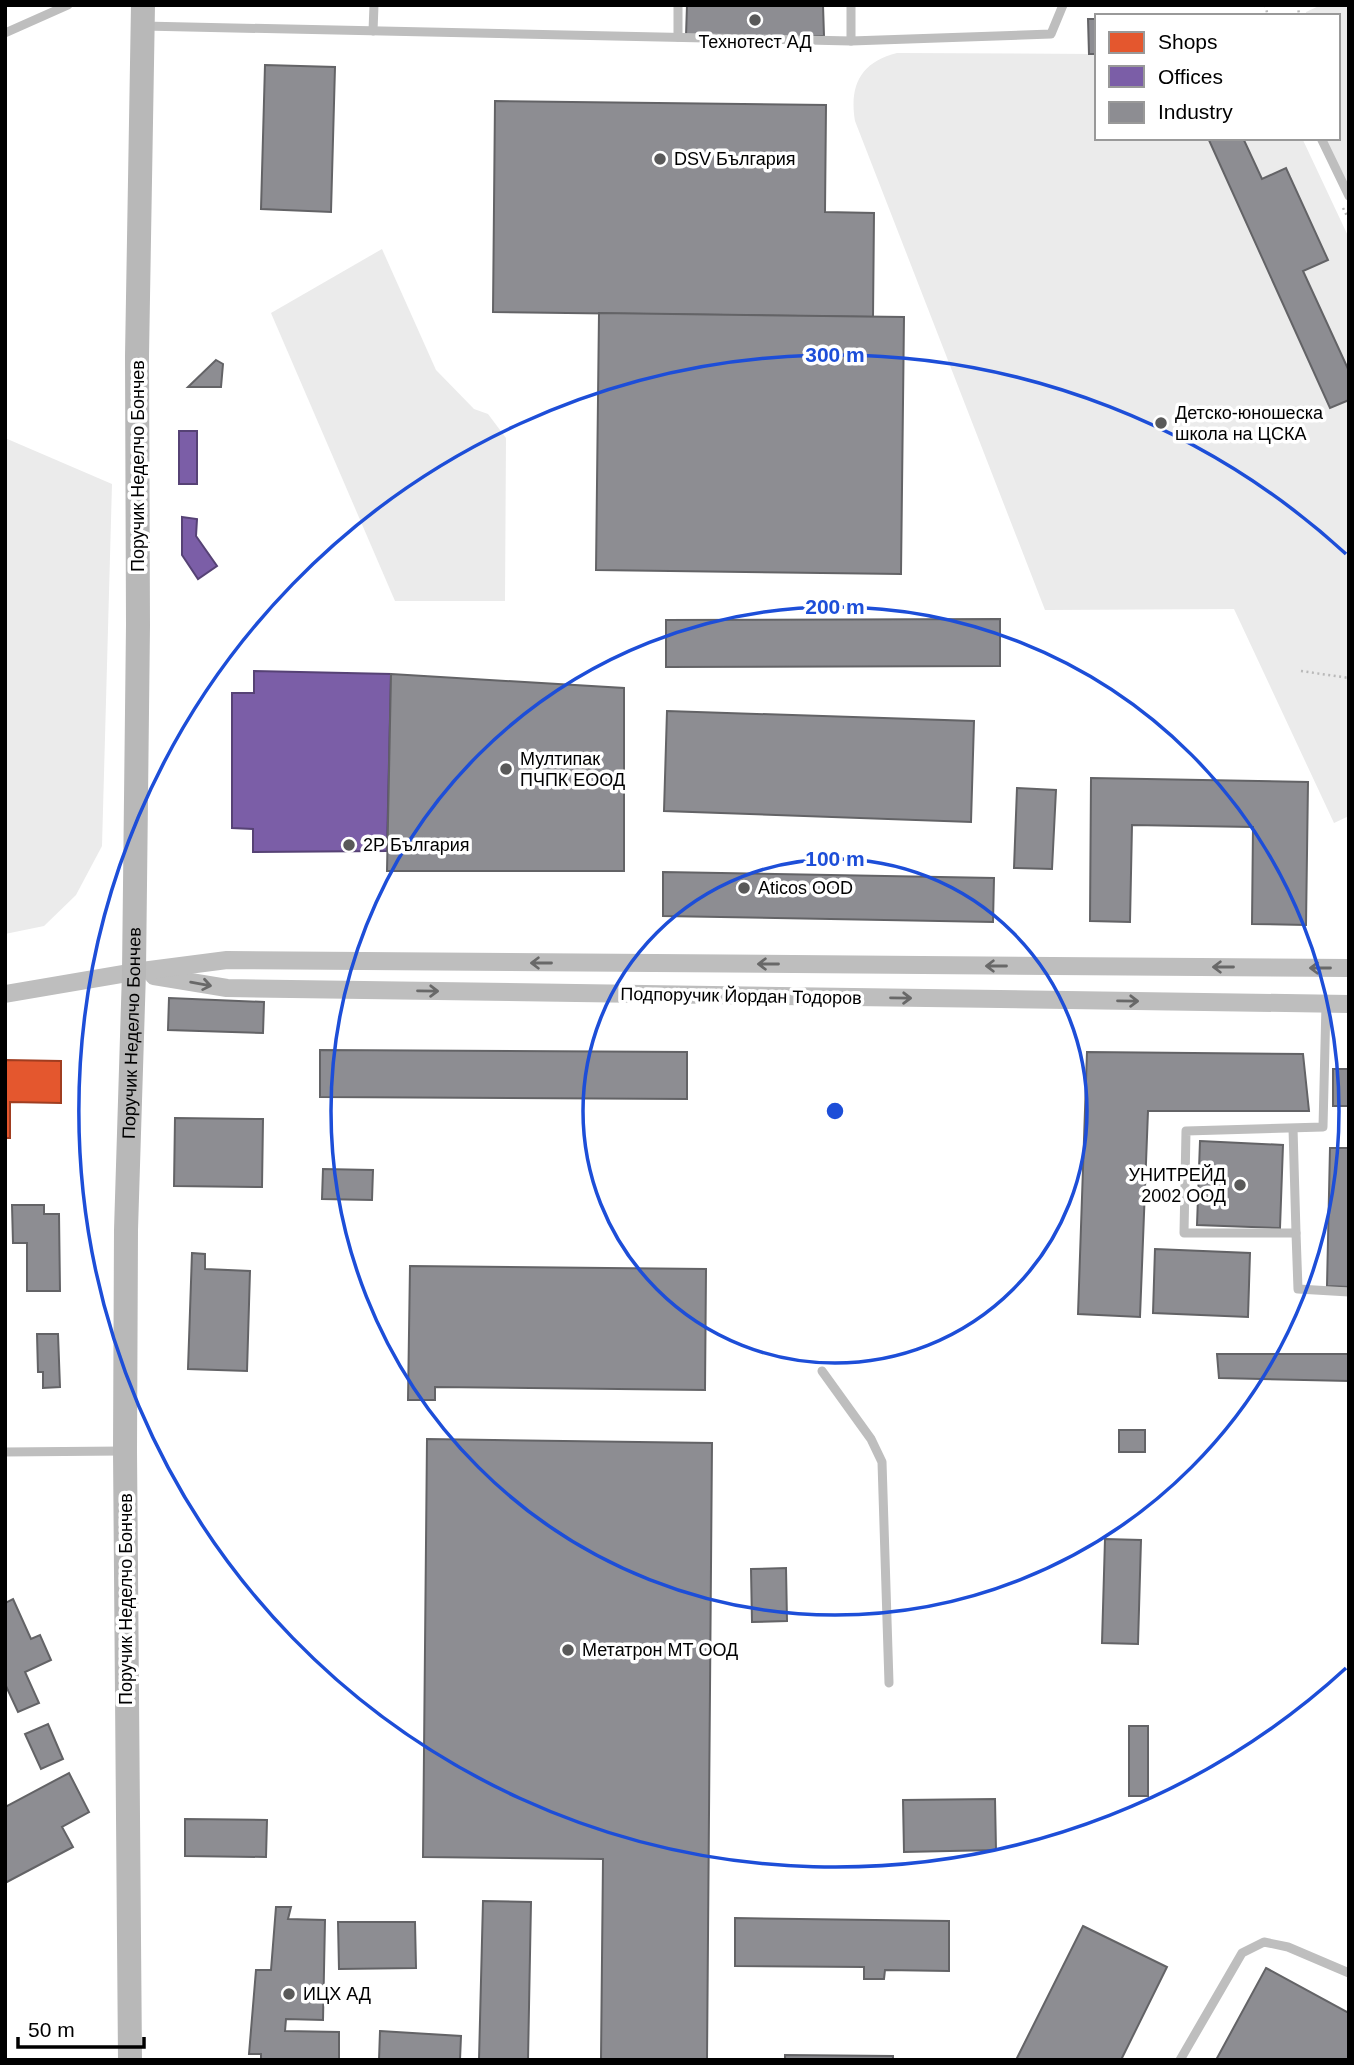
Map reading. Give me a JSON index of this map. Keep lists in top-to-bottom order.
{
  "streets": {
    "street": ["Поручик Неделчо Бончев", "Подпоручик Йордан Тодоров"]
  },
  "crossings": [
    ["Поручик Неделчо Бончев", "Подпоручик Йордан Тодоров"]
  ],
  "places": [
    "Технотест АД",
    "DSV България",
    "Детско-юношеска школа на ЦСКА",
    "Мултипак ПЧПК ЕООД",
    "2Р България",
    "Aticos OOD",
    "УНИТРЕЙД 2002 ООД",
    "Метатрон МТ ООД",
    "ИЦХ АД"
  ],
  "legend": ["Shops", "Offices", "Industry"],
  "scale_bar": "50 m",
  "rings": ["300 m", "200 m", "100 m"]
}
